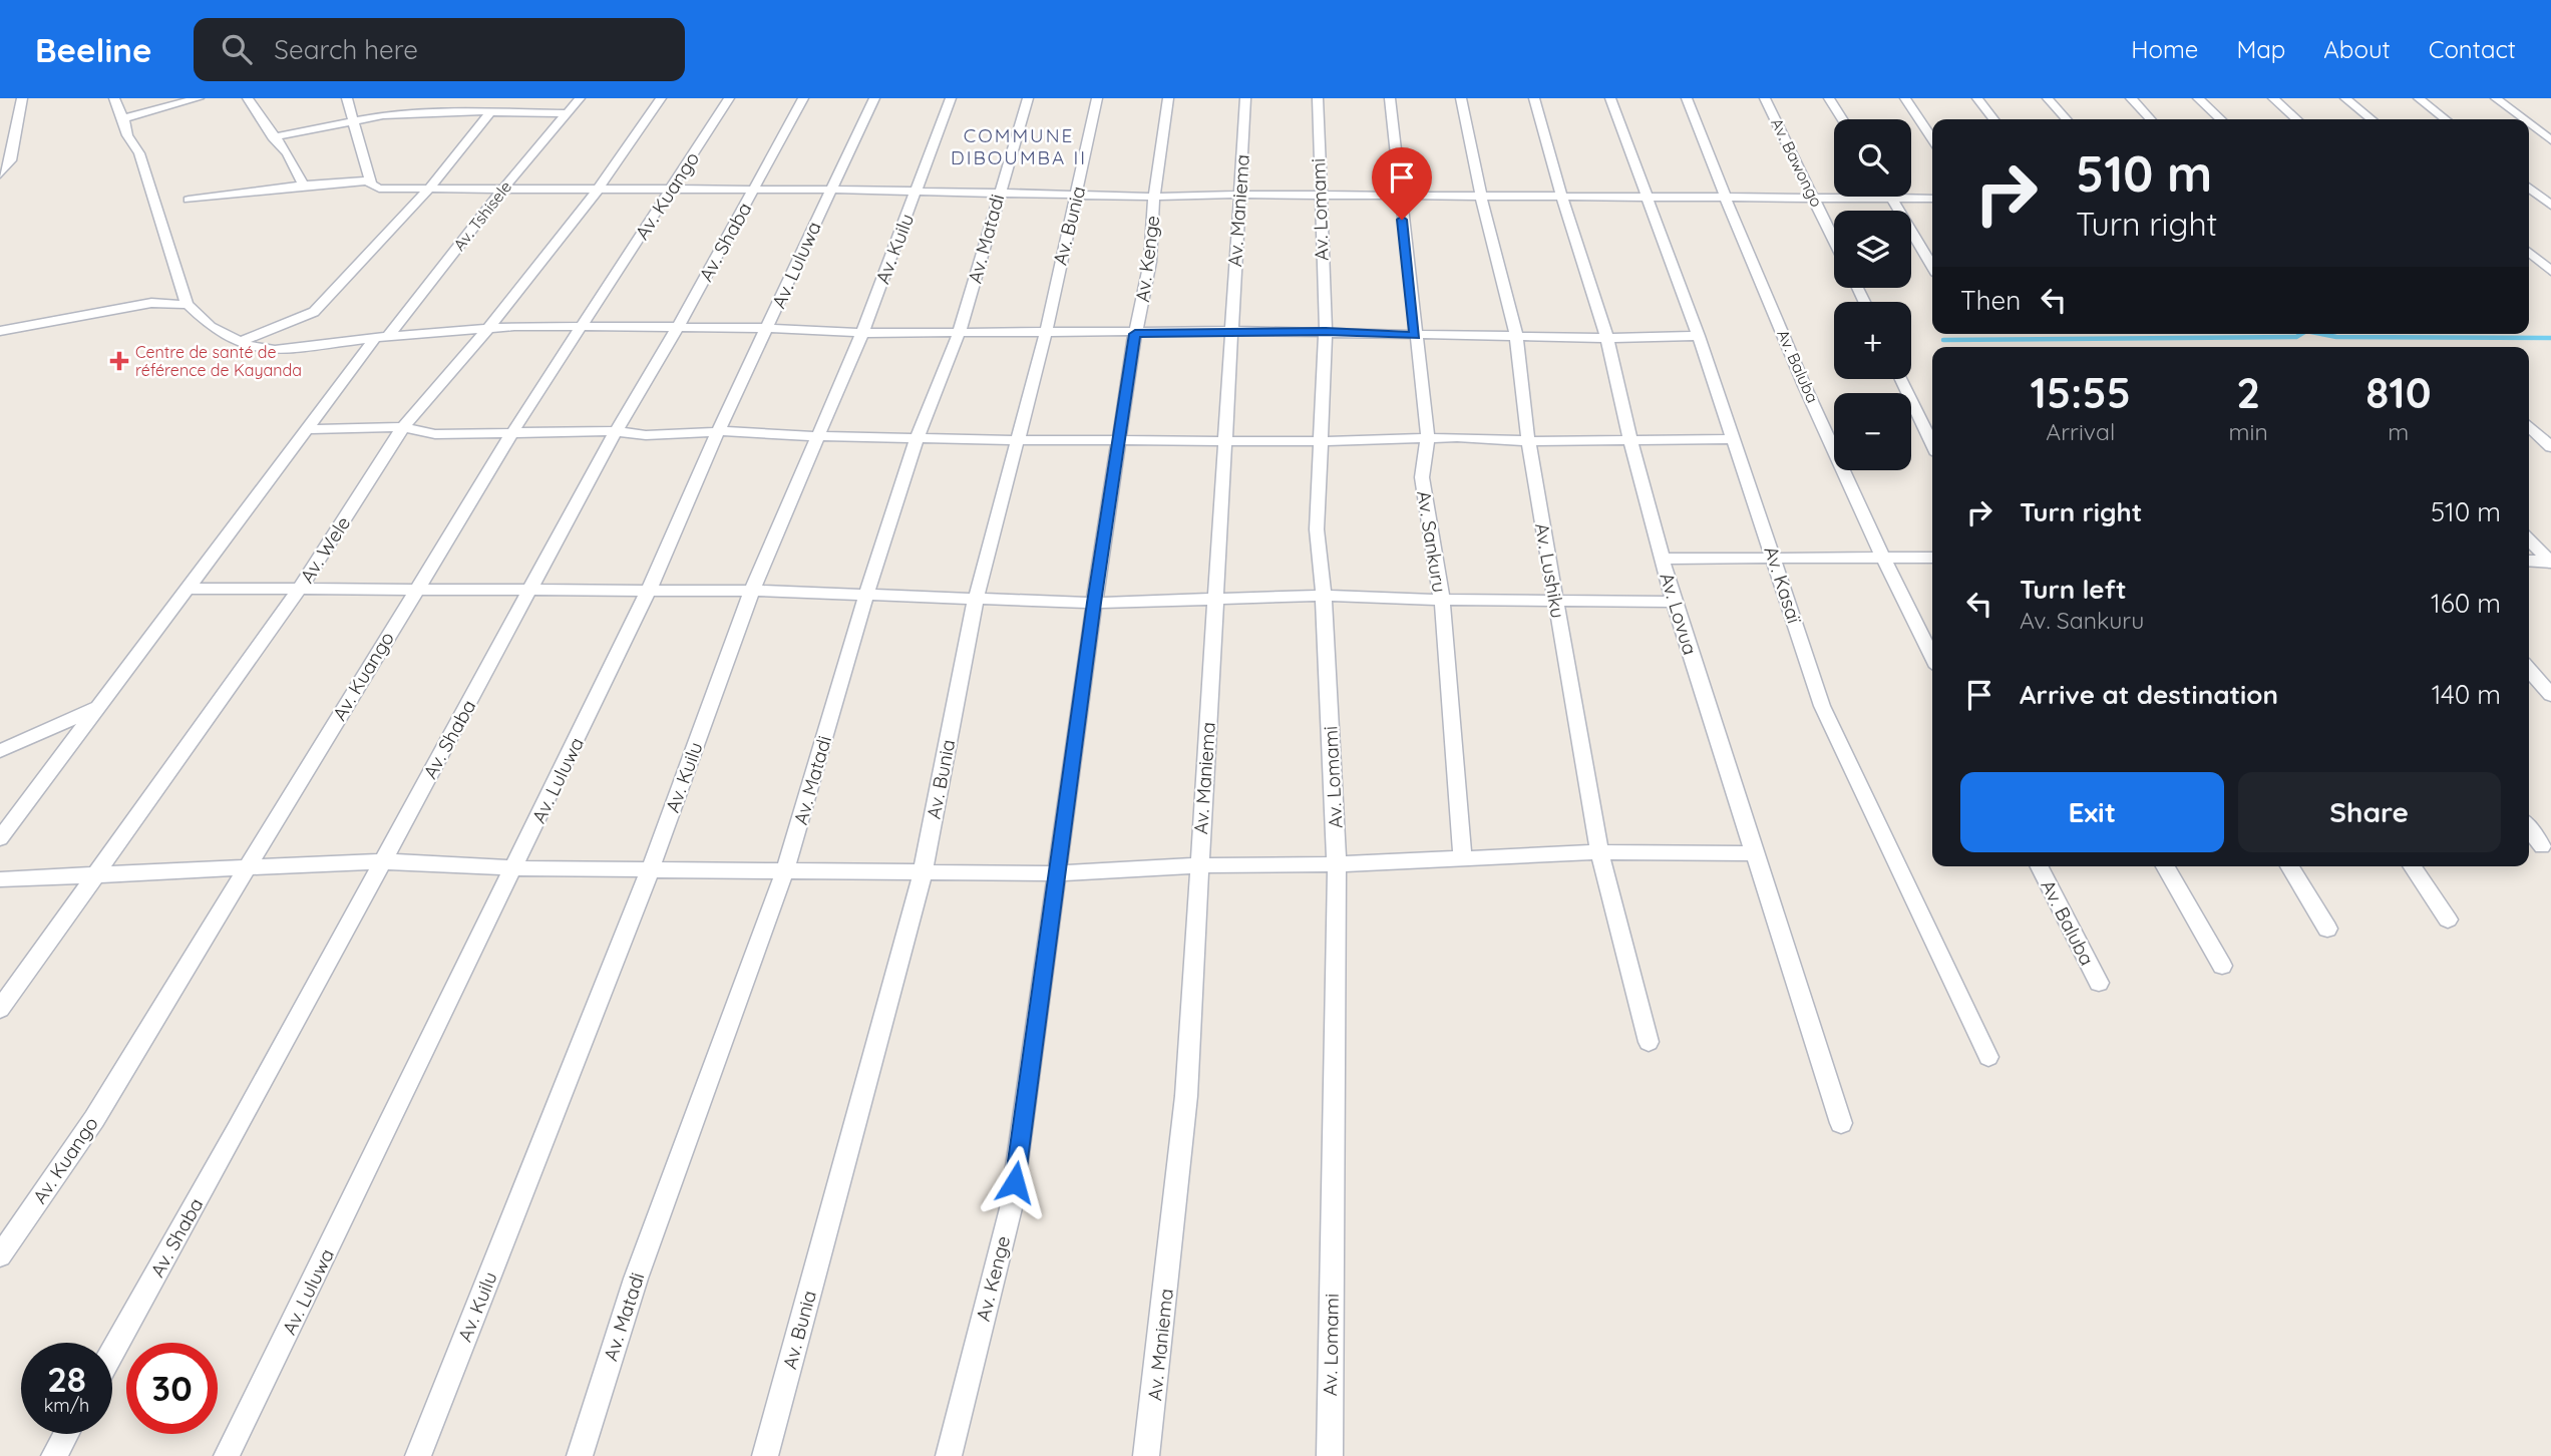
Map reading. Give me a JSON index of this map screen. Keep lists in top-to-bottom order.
{
  "streets": {
    "street": [
      "Av. Bawongo",
      "Av. Kuango",
      "Av. Lomami",
      "Av. Maniema",
      "Av. Tshisele",
      "Av. Bunia",
      "Av. Matadi",
      "Av. Shaba",
      "Av. Kuilu",
      "Av. Kenge",
      "Av. Luluwa",
      "Av. Baluba",
      "Av. Sankuru",
      "Av. Wele",
      "Av. Lushiku",
      "Av. Kasaï",
      "Av. Lovua"
    ]
  },
  "districts": ["COMMUNE DIBOUMBA II"],
  "places": {
    "health": ["Centre de santé de référence de Kayanda"]
  },
  "page": {
    "header": "Beeline",
    "search": "Search here",
    "nav": [
      "Home",
      "Map",
      "About",
      "Contact"
    ],
    "map_buttons": ["+", "−"],
    "turn": ["510 m", "Turn right"],
    "then": "Then",
    "eta": [
      "15:55",
      "Arrival",
      "2",
      "min",
      "810",
      "m"
    ],
    "list": [
      {
        "name": "Turn right",
        "value": "510 m"
      },
      {
        "name": "Turn left",
        "note": "Av. Sankuru",
        "value": "160 m"
      },
      {
        "name": "Arrive at destination",
        "value": "140 m"
      }
    ],
    "buttons": ["Exit", "Share"],
    "speed": "28 km/h",
    "limit": "30"
  }
}
